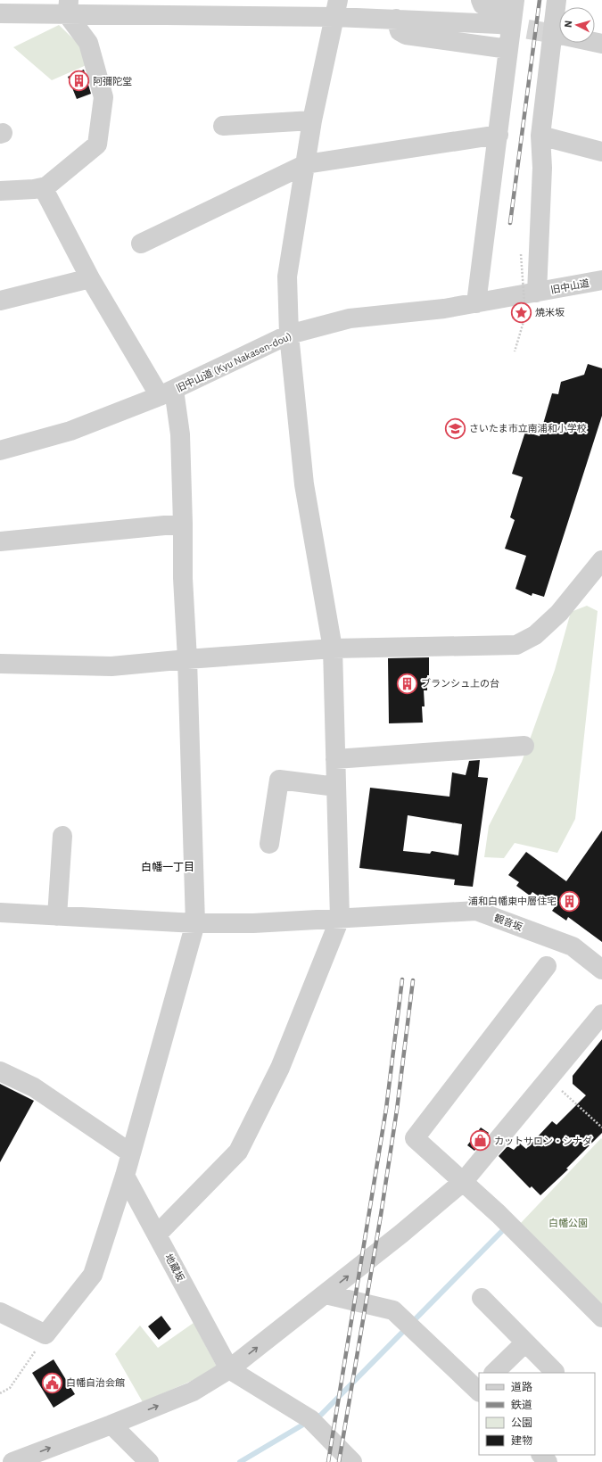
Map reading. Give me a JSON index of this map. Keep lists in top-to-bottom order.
{
  "streets": {
    "street": [
      "旧中山道",
      "旧中山道 (Kyu Nakasen-dou)",
      "観音坂",
      "地蔵坂"
    ]
  },
  "crossings": [
    ["旧中山道", "旧中山道 (Kyu Nakasen-dou)"]
  ],
  "districts": ["白幡一丁目"],
  "parks": ["白幡公園"],
  "places": {
    "building": ["阿彌陀堂", "ブランシュ上の台", "浦和白幡東中層住宅"],
    "place": ["焼米坂"],
    "school or university": ["さいたま市立南浦和小学校"],
    "shop": ["カットサロン・シナダ"],
    "public building": ["白幡自治会館"]
  },
  "legend": [
    "道路",
    "鉄道",
    "公園",
    "建物"
  ],
  "north": "left"
}
